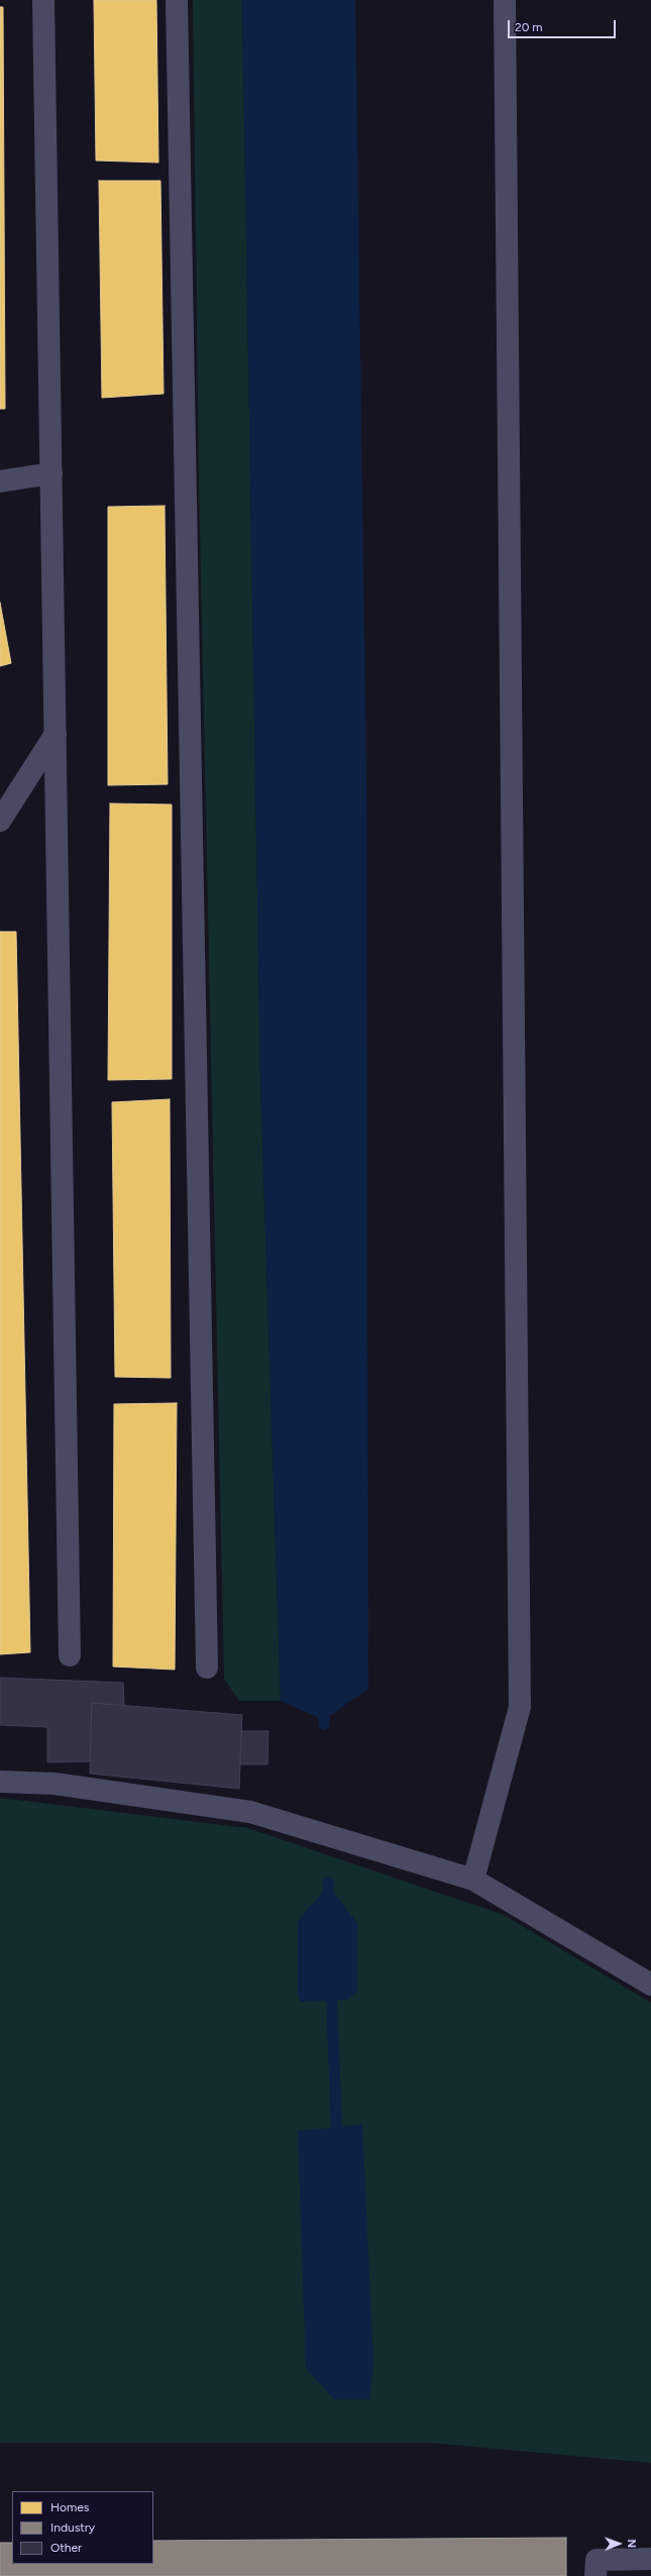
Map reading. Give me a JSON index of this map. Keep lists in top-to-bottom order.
{
  "legend": ["Homes", "Industry", "Other"],
  "scale_bar": "20 m",
  "north": "right"
}
